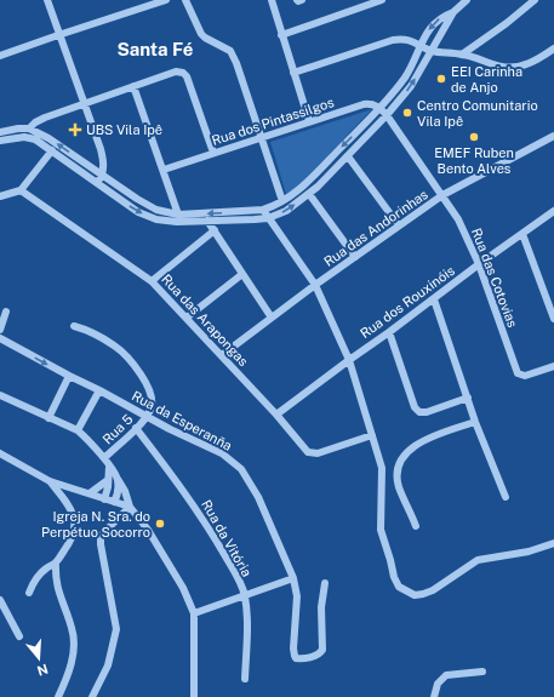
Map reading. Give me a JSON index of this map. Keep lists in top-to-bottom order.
{
  "streets": {
    "street": [
      "Rua dos Pintassilgos",
      "Rua das Andorinhas",
      "Rua das Cotovias",
      "Rua dos Rouxinóis",
      "Rua das Arapongas",
      "Rua da Esperanña",
      "Rua 5",
      "Rua da Vitória"
    ]
  },
  "crossings": [
    ["Rua das Andorinhas", "Rua das Cotovias"],
    ["Rua das Andorinhas", "Rua das Arapongas"],
    ["Rua das Cotovias", "Rua dos Rouxinóis"],
    ["Rua dos Rouxinóis", "Rua das Arapongas"],
    ["Rua da Esperanña", "Rua 5"],
    ["Rua 5", "Rua da Vitória"]
  ],
  "districts": ["Santa Fé"],
  "places": {
    "other": [
      "EEI Carinha de Anjo",
      "Centro Comunitario Vila Ipê",
      "EMEF Ruben Bento Alves",
      "Igreja N. Sra. do Perpétuo Socorro"
    ],
    "health": ["UBS Vila Ipê"]
  },
  "north": "bottom"
}
